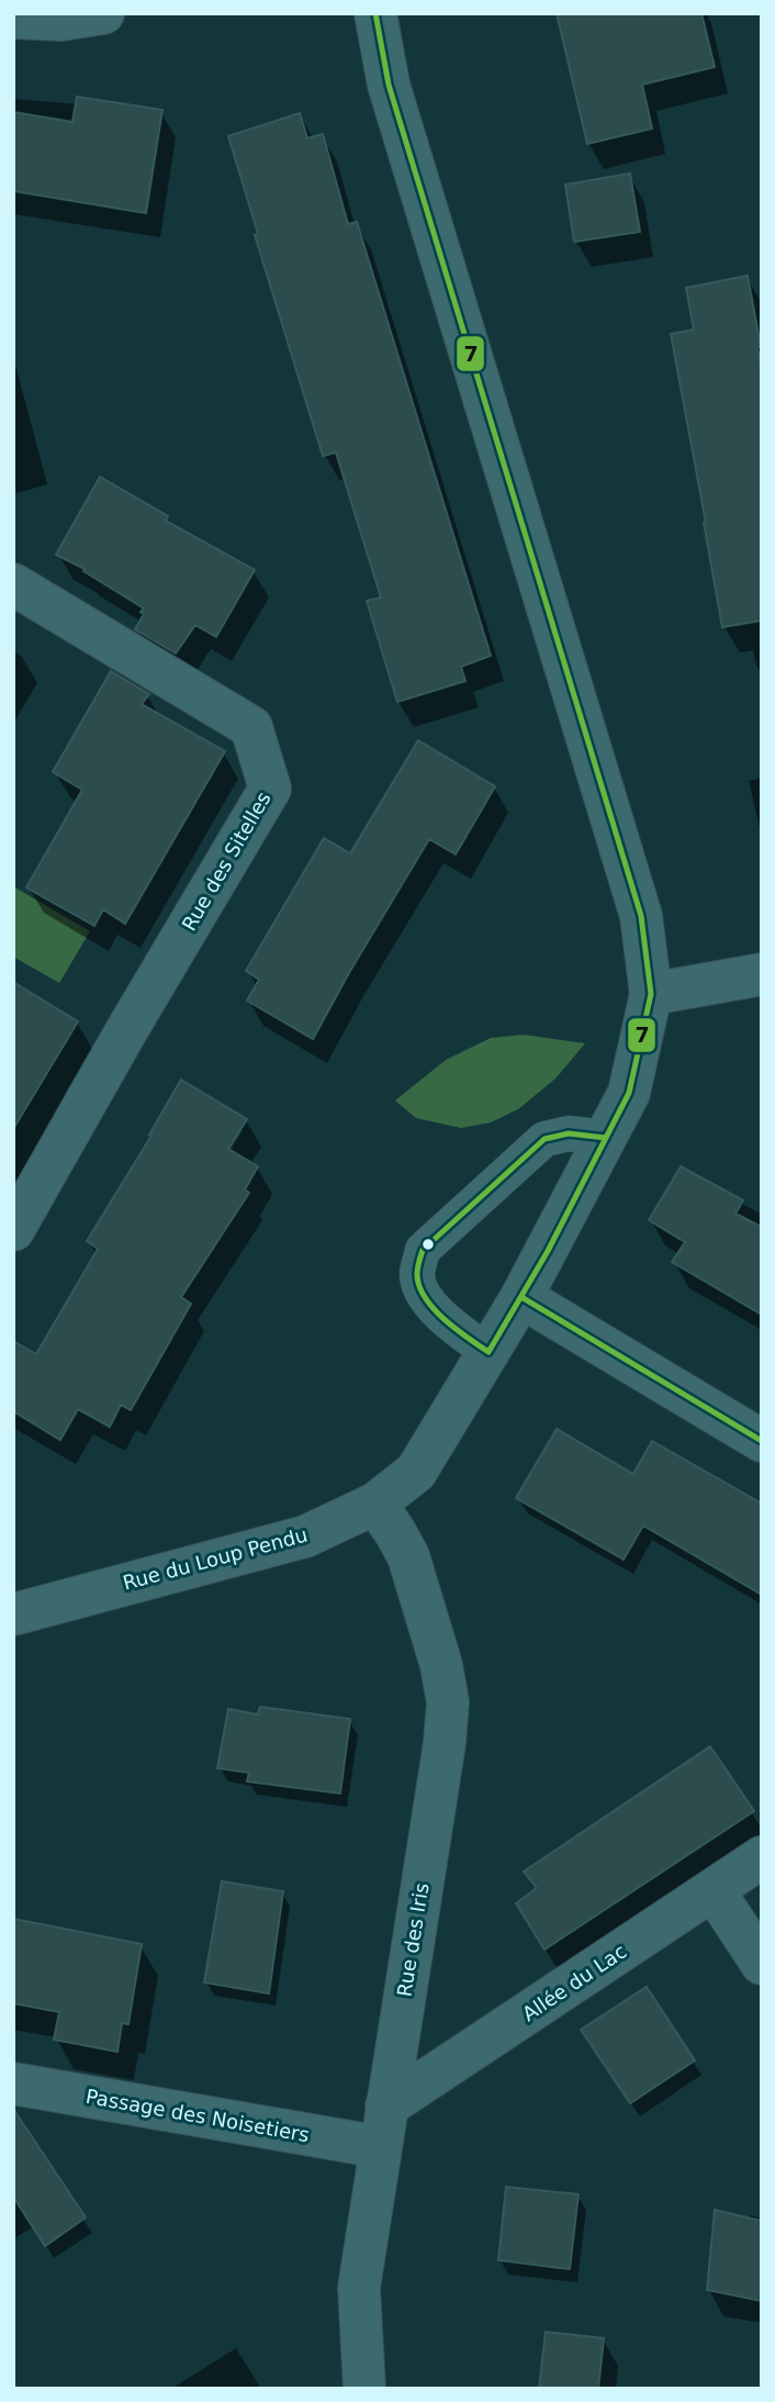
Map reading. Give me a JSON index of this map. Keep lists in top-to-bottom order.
{
  "streets": {
    "street": [
      "Rue des Sitelles",
      "Rue du Loup Pendu",
      "Rue des Iris",
      "Allée du Lac",
      "Passage des Noisetiers"
    ]
  },
  "crossings": [
    ["Rue du Loup Pendu", "Rue des Iris"],
    ["Rue des Iris", "Allée du Lac"],
    ["Rue des Iris", "Passage des Noisetiers"],
    ["Allée du Lac", "Passage des Noisetiers"]
  ],
  "lines": ["transit line 7"]
}
